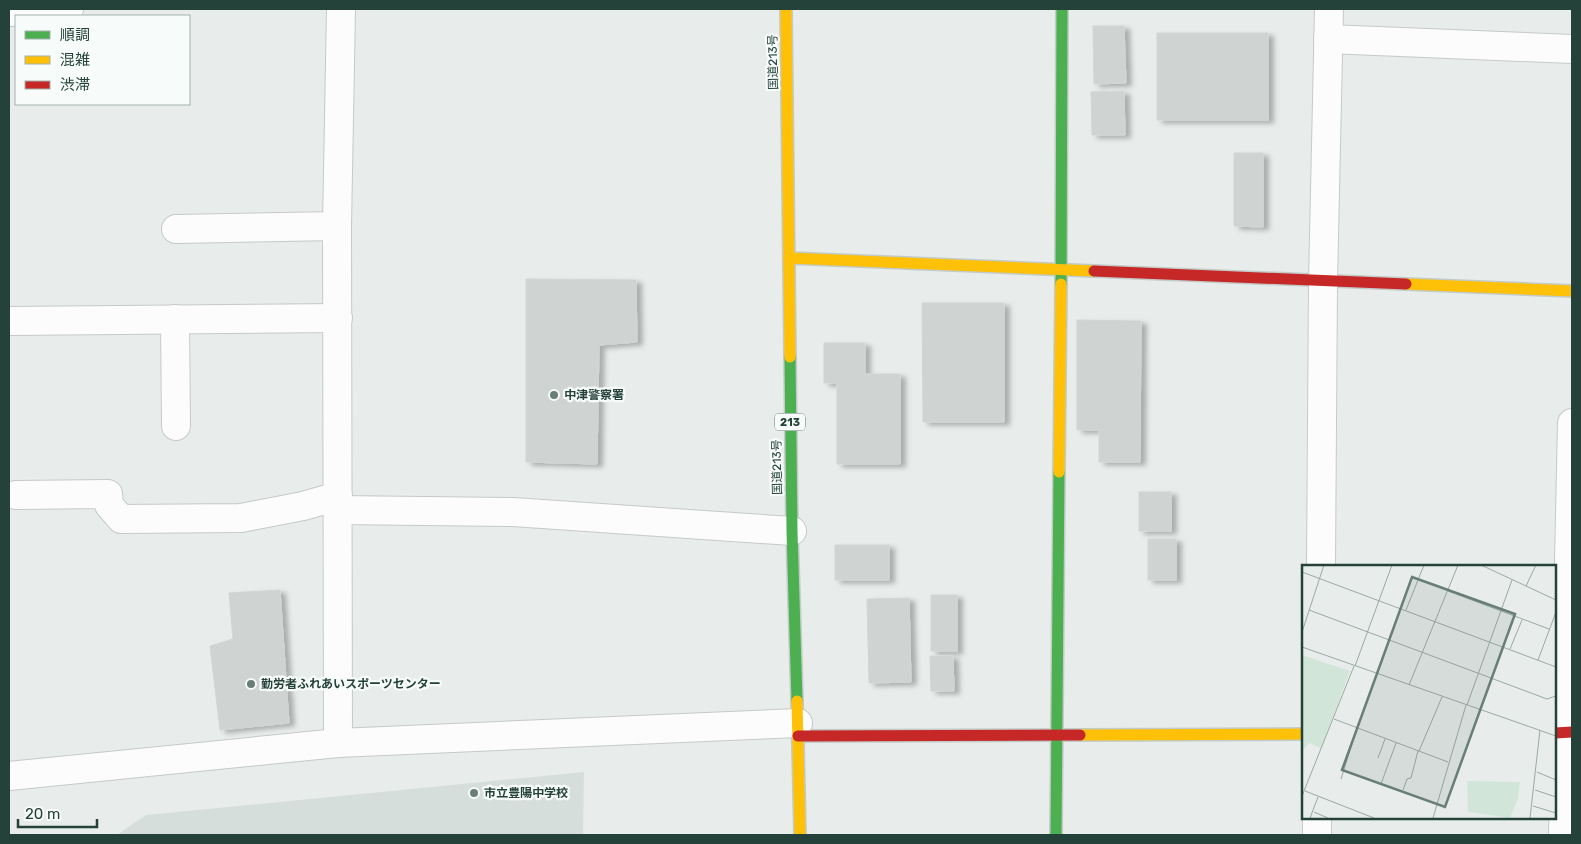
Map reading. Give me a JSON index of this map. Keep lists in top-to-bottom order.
{
  "streets": {
    "main road": ["国道213号", "213"]
  },
  "places": ["中津警察署", "勤労者ふれあいスポーツセンター", "市立豊陽中学校"],
  "legend": ["順調", "混雑", "渋滞"],
  "scale_bar": "20 m"
}
